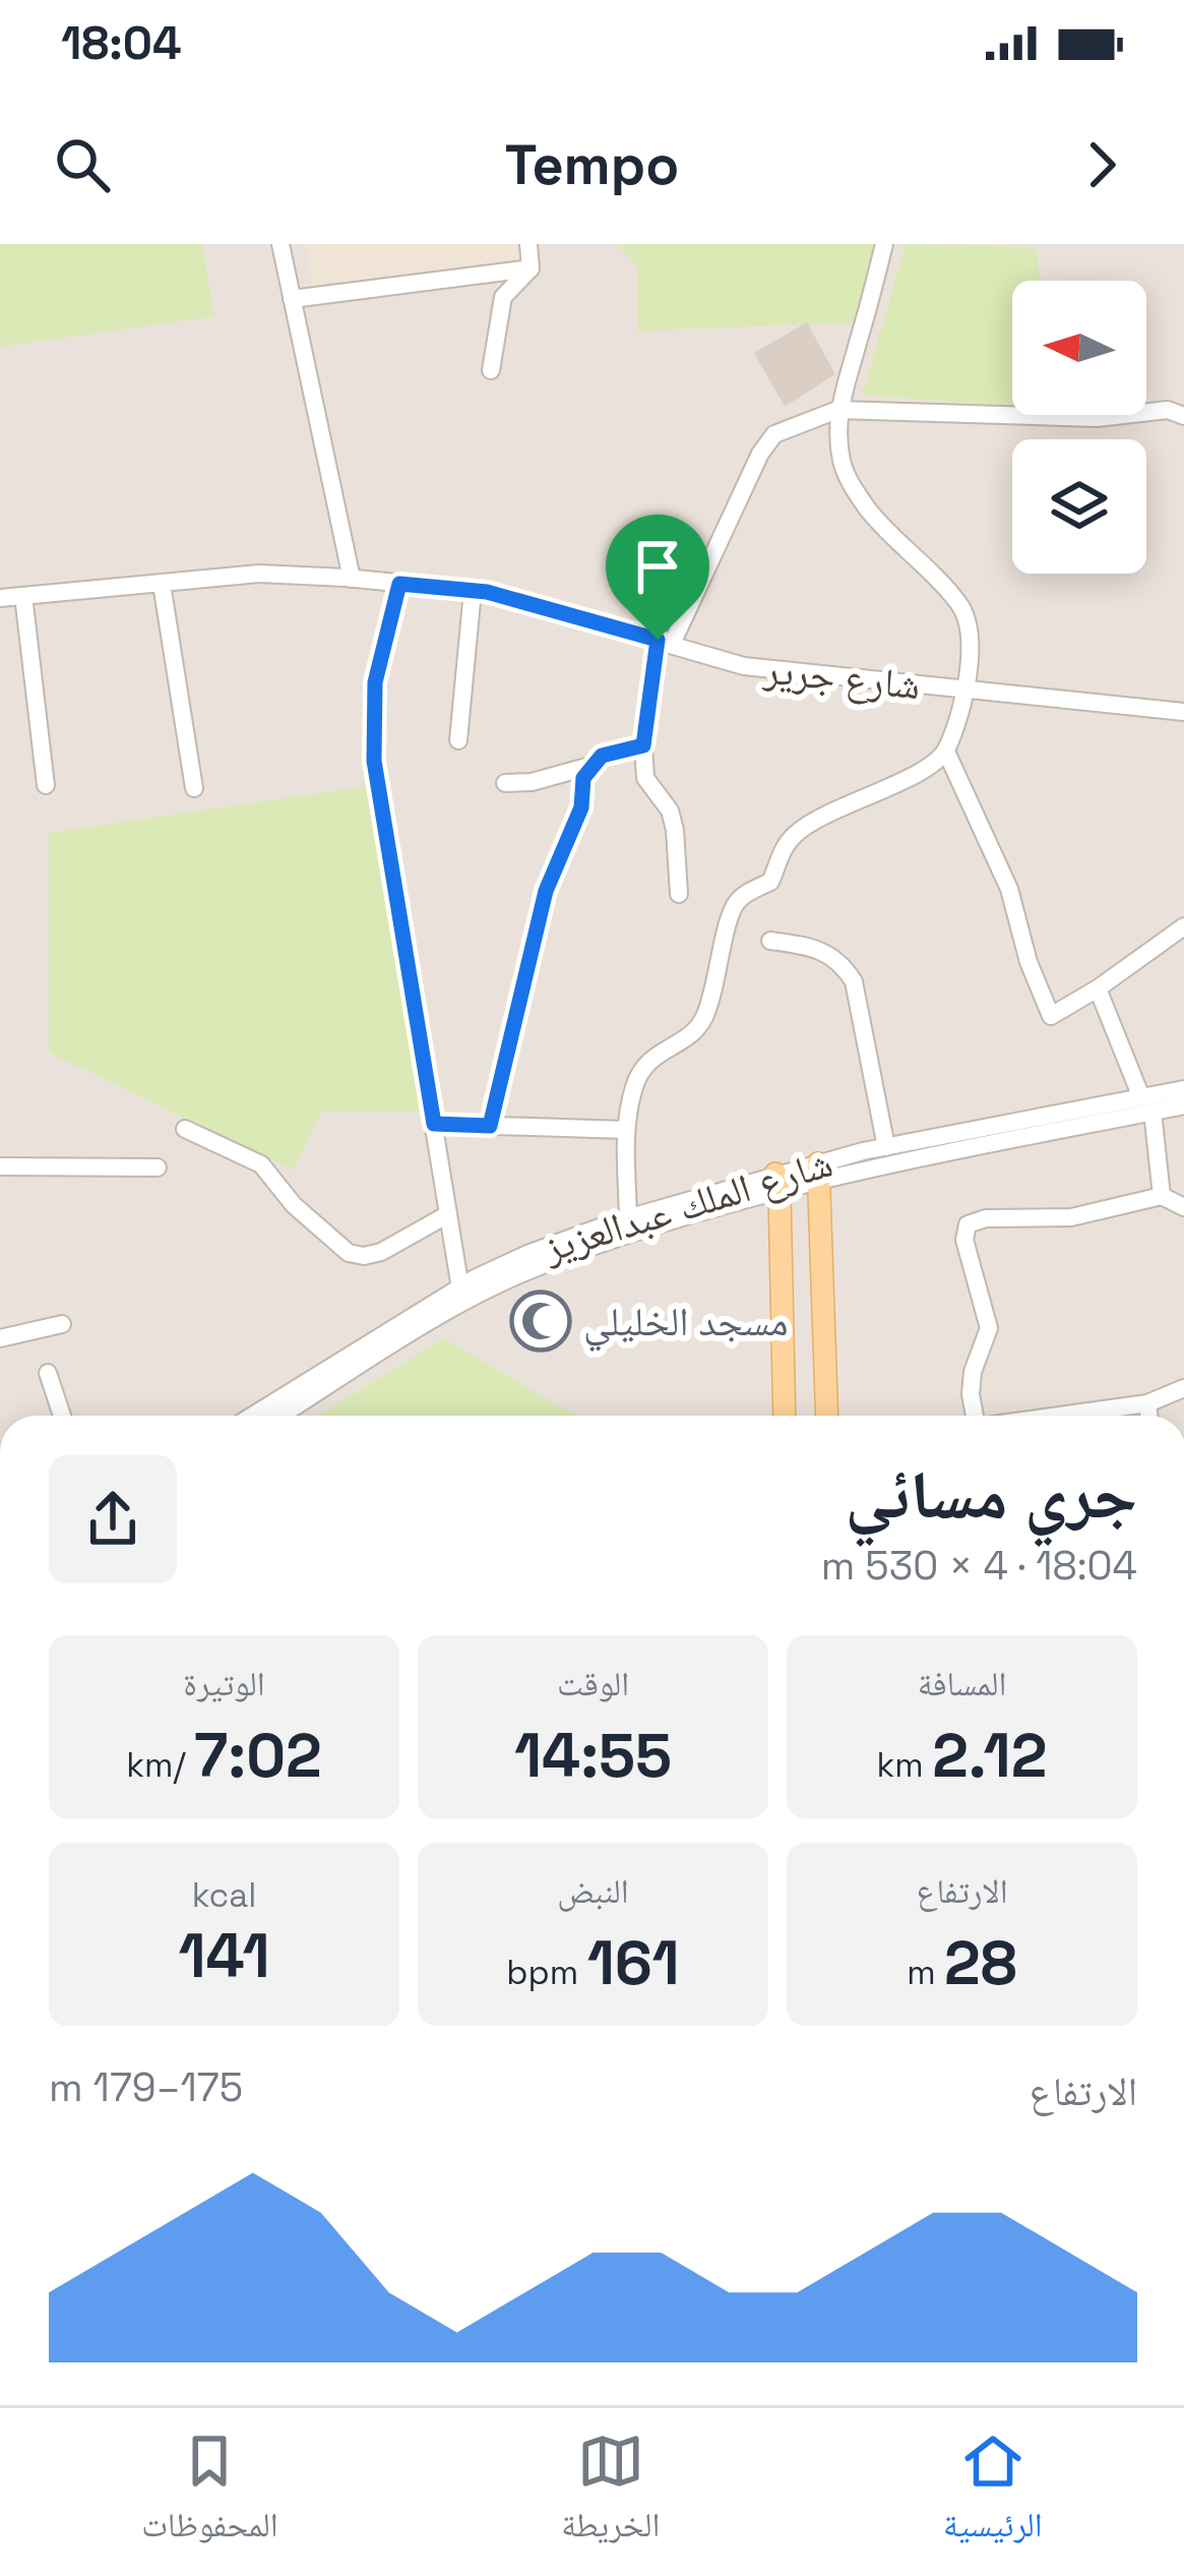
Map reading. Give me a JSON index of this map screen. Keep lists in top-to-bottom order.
{
  "streets": {
    "street": ["شارع جرير", "شارع الملك عبدالعزيز"]
  },
  "places": {
    "mosque": ["مسجد الخليلي"]
  },
  "north": "left",
  "page": {
    "status": "18:04",
    "header": "Tempo",
    "heading": ["جري مسائي", "18:04 · 4 × 530 m"],
    "stats": [
      ["المسافة", "2.12 km"],
      ["الوقت", "14:55"],
      ["الوتيرة", "7:02 /km"],
      ["الارتفاع", "28 m"],
      ["النبض", "161 bpm"],
      ["kcal", "141"]
    ],
    "chart": ["الارتفاع", "175–179 m"],
    "tabs": ["الرئيسية", "الخريطة", "المحفوظات"]
  }
}
